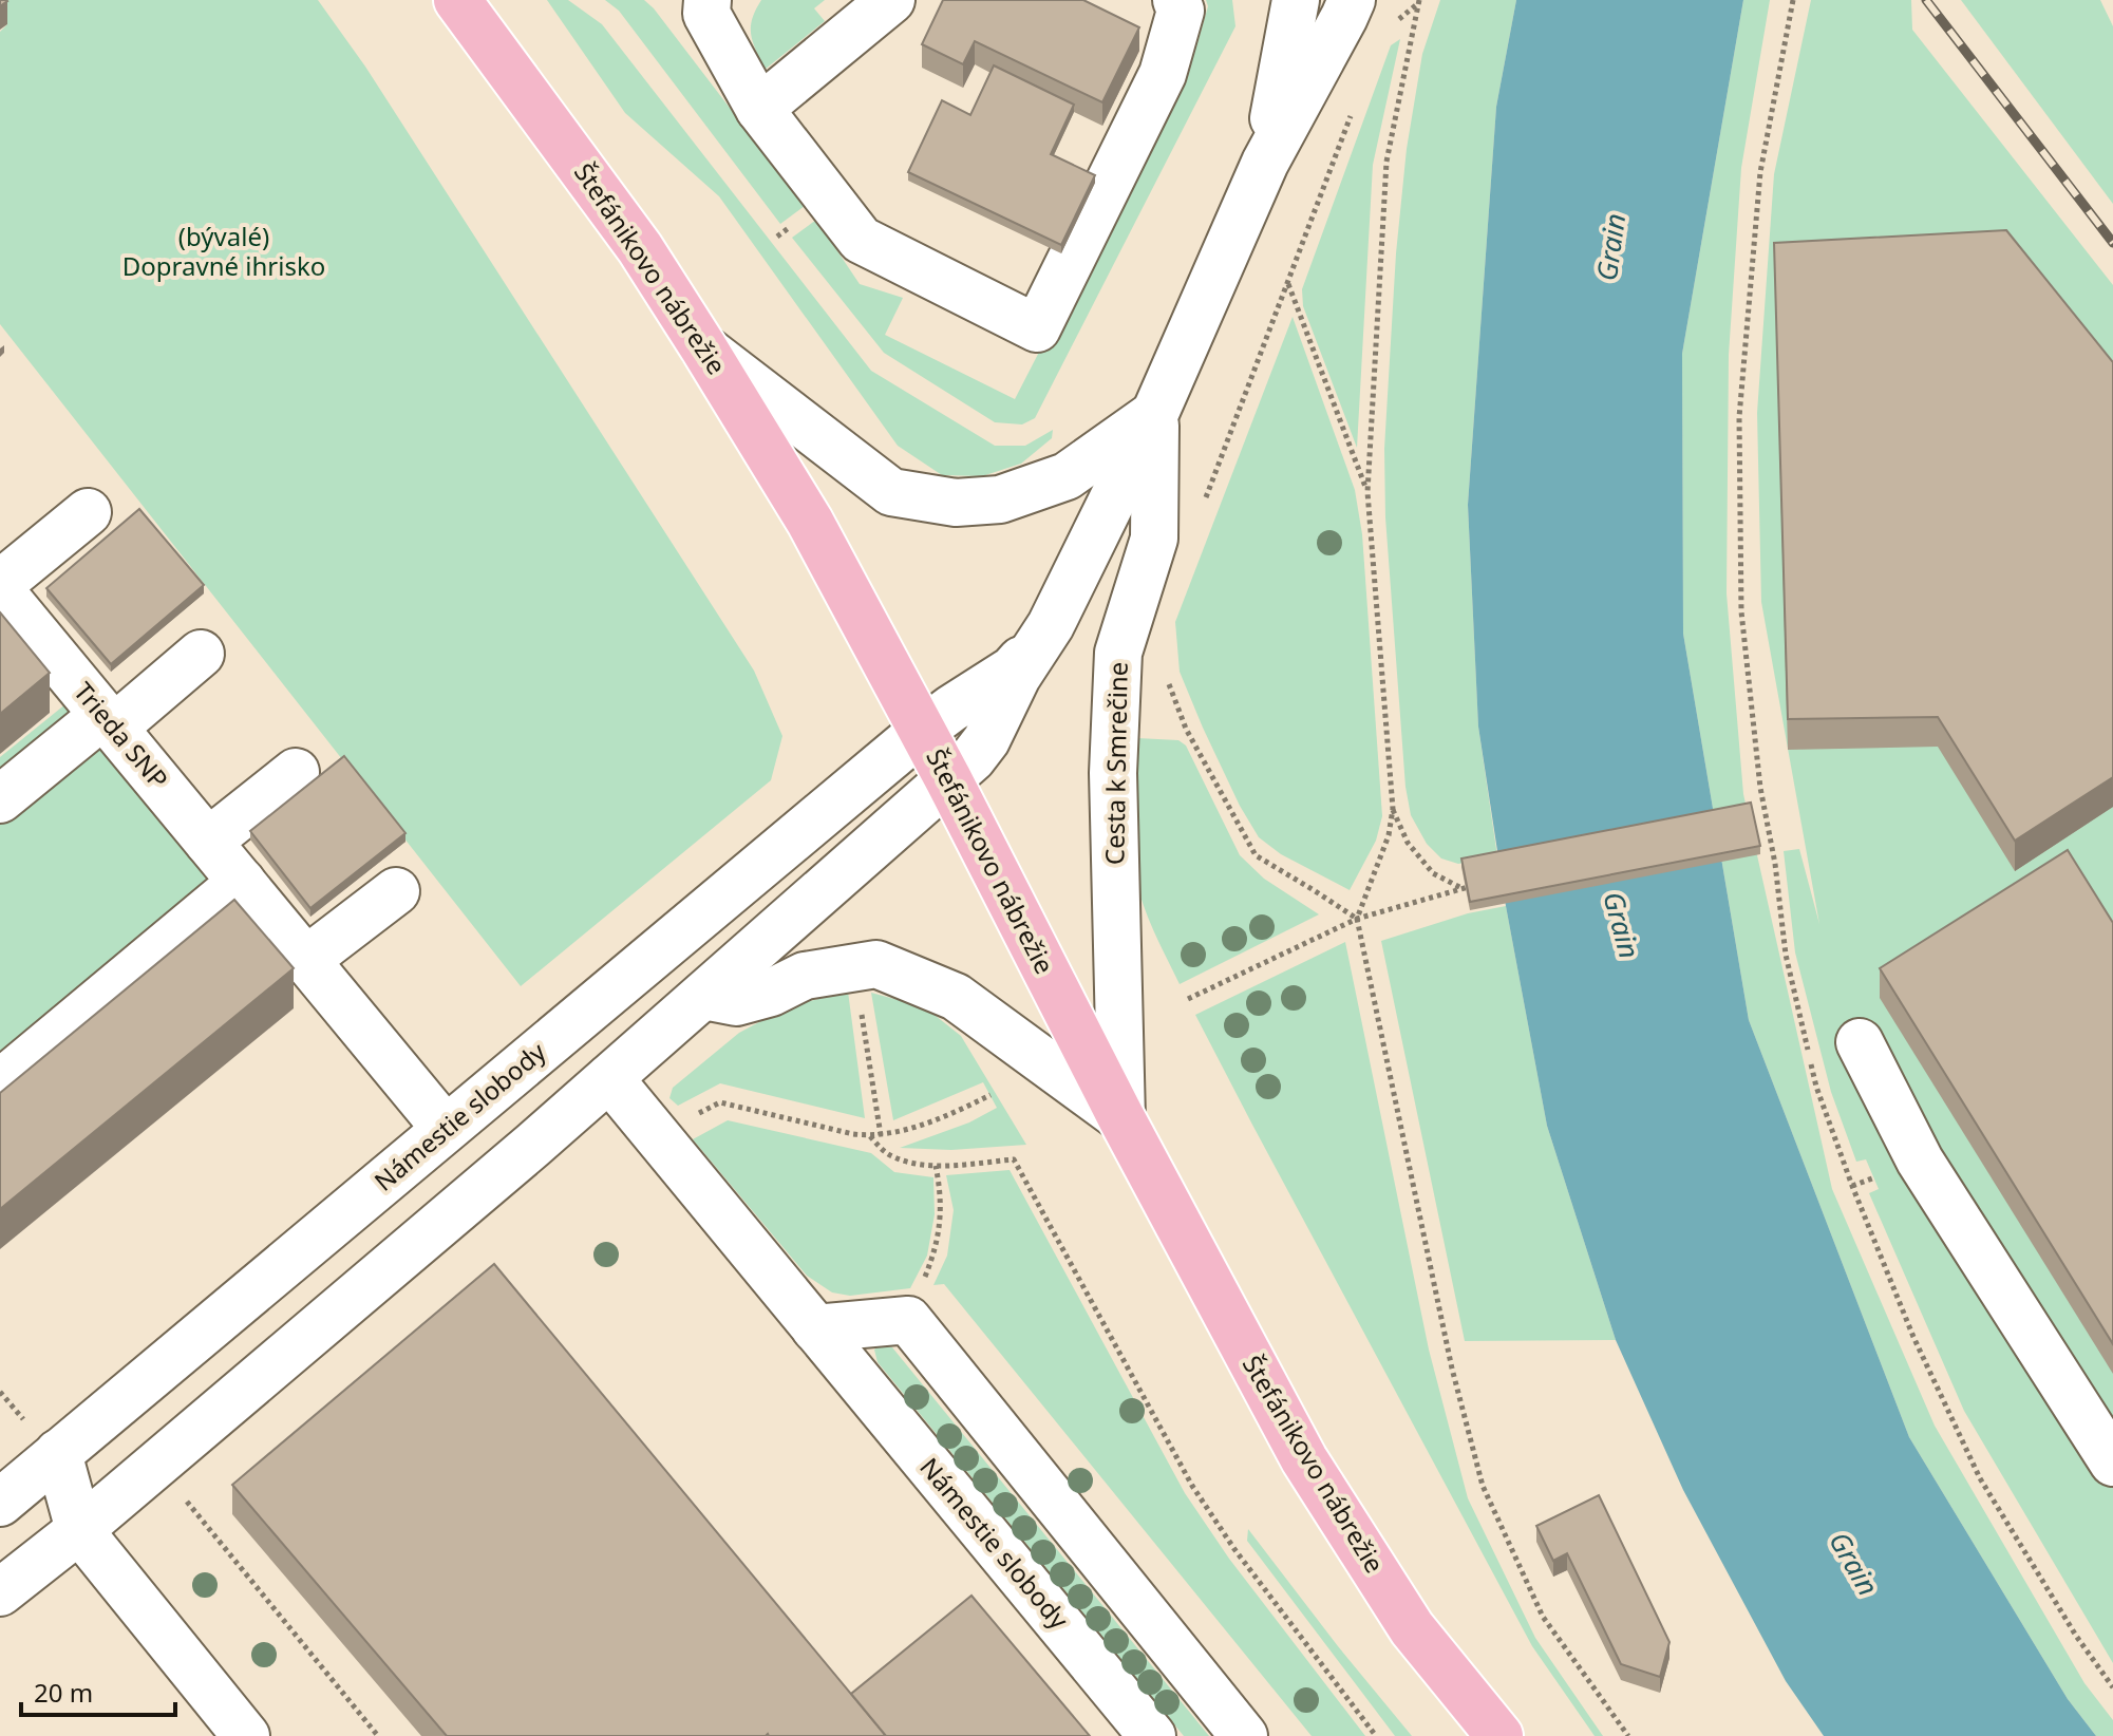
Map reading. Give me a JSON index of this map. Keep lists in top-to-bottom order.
{
  "streets": {
    "main road": ["Štefánikovo nábrežie"],
    "street": ["Trieda SNP", "Cesta k Smrečine", "Námestie slobody"]
  },
  "crossings": [
    ["Štefánikovo nábrežie", "Cesta k Smrečine"],
    ["Štefánikovo nábrežie", "Námestie slobody"],
    ["Trieda SNP", "Námestie slobody"],
    ["Cesta k Smrečine", "Námestie slobody"]
  ],
  "water": ["Grain"],
  "parks": ["(bývalé) Dopravné ihrisko"],
  "scale_bar": "20 m"
}
